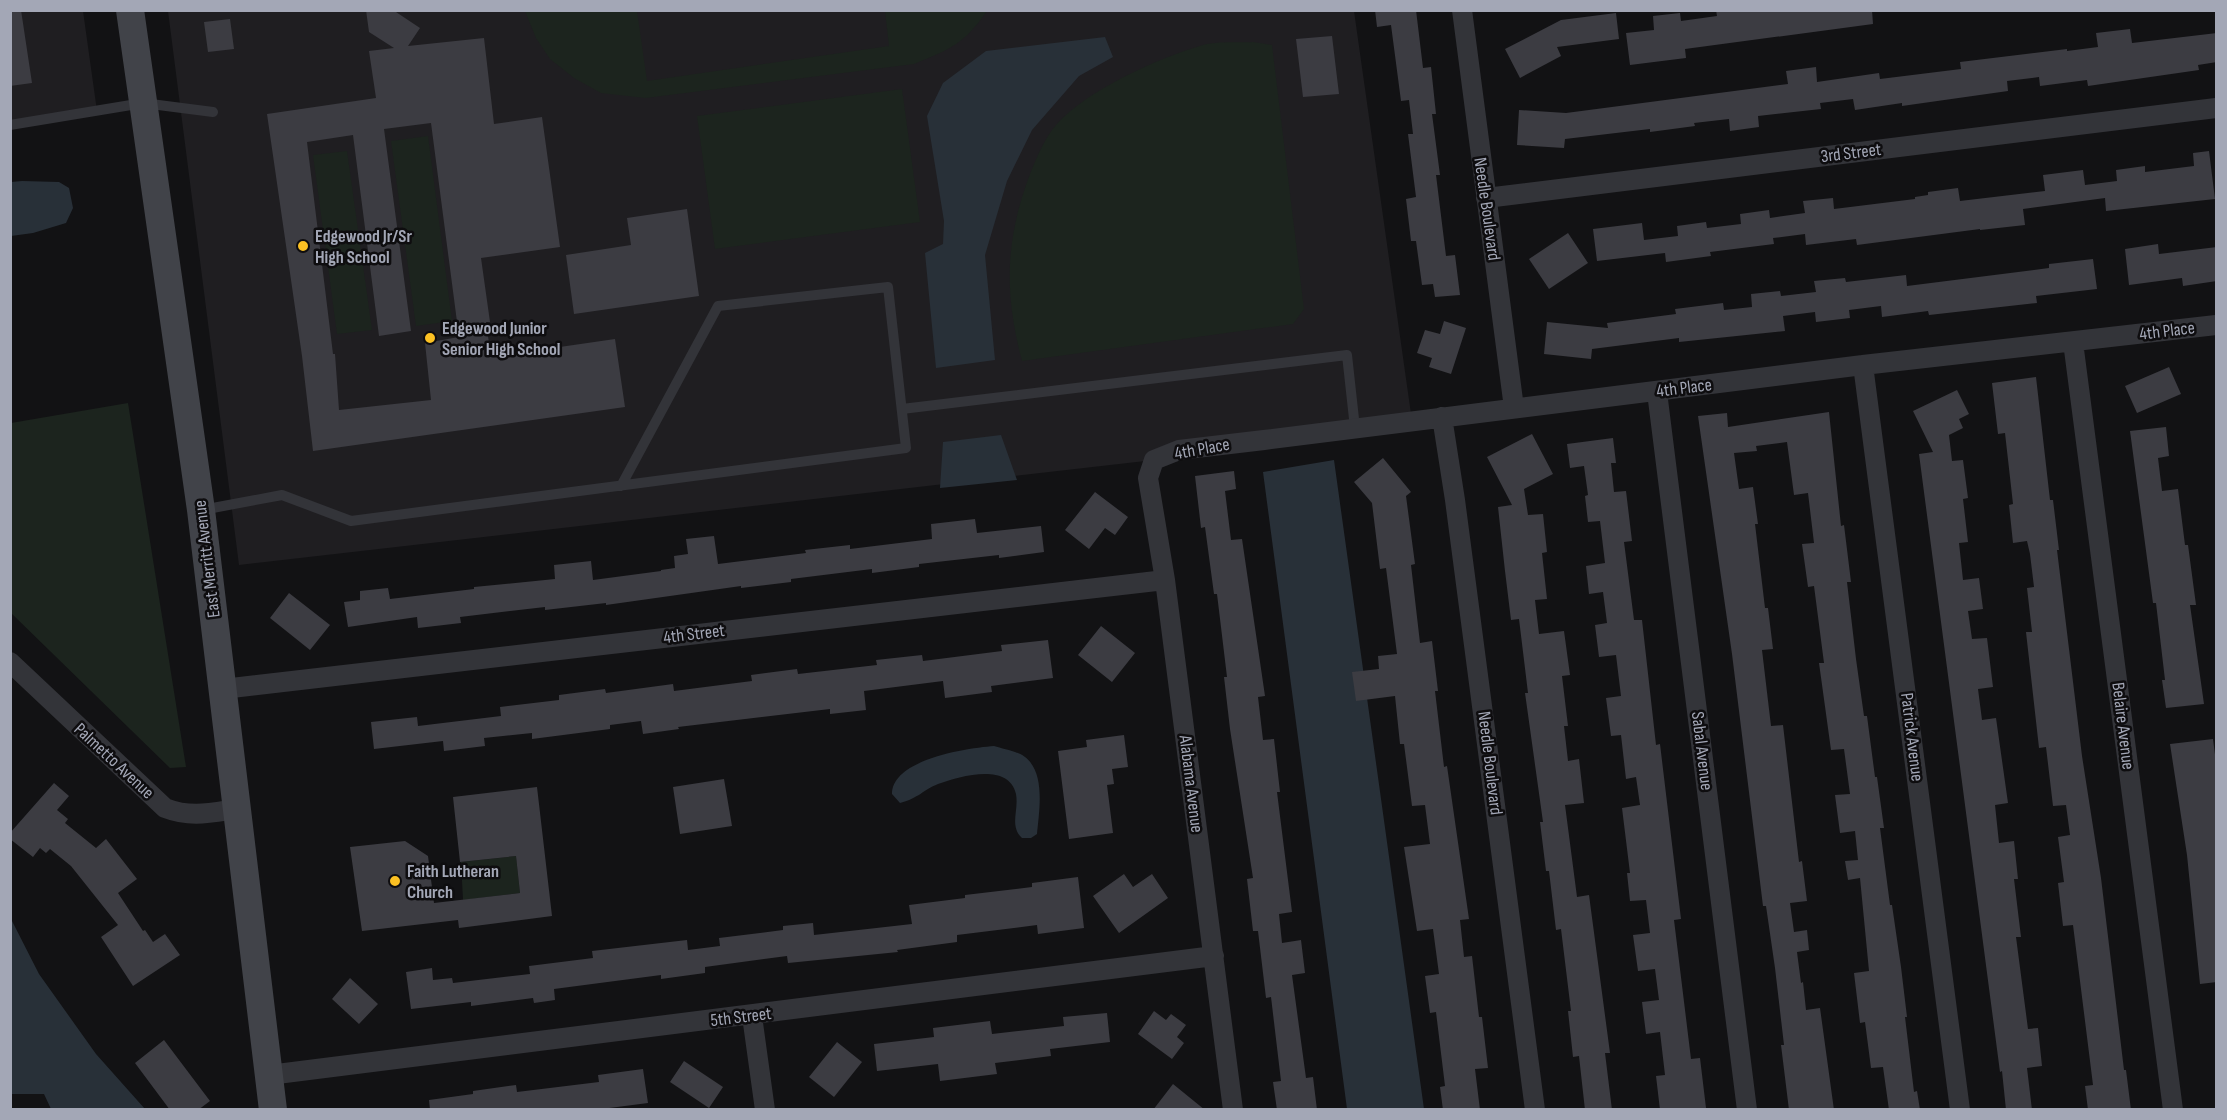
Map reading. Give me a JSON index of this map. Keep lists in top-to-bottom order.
{
  "streets": {
    "street": [
      "3rd Street",
      "Needle Boulevard",
      "4th Place",
      "East Merritt Avenue",
      "4th Street",
      "Belaire Avenue",
      "Patrick Avenue",
      "Sabal Avenue",
      "Palmetto Avenue",
      "Alabama Avenue",
      "5th Street"
    ]
  },
  "crossings": [
    ["3rd Street", "Needle Boulevard"],
    ["Needle Boulevard", "4th Place"],
    ["4th Place", "Belaire Avenue"],
    ["4th Place", "Patrick Avenue"],
    ["4th Place", "Sabal Avenue"],
    ["4th Place", "Alabama Avenue"],
    ["East Merritt Avenue", "4th Street"],
    ["East Merritt Avenue", "Palmetto Avenue"],
    ["East Merritt Avenue", "5th Street"],
    ["4th Street", "Alabama Avenue"],
    ["Alabama Avenue", "5th Street"]
  ],
  "places": ["Edgewood Jr/Sr High School", "Edgewood Junior Senior High School", "Faith Lutheran Church"]
}
